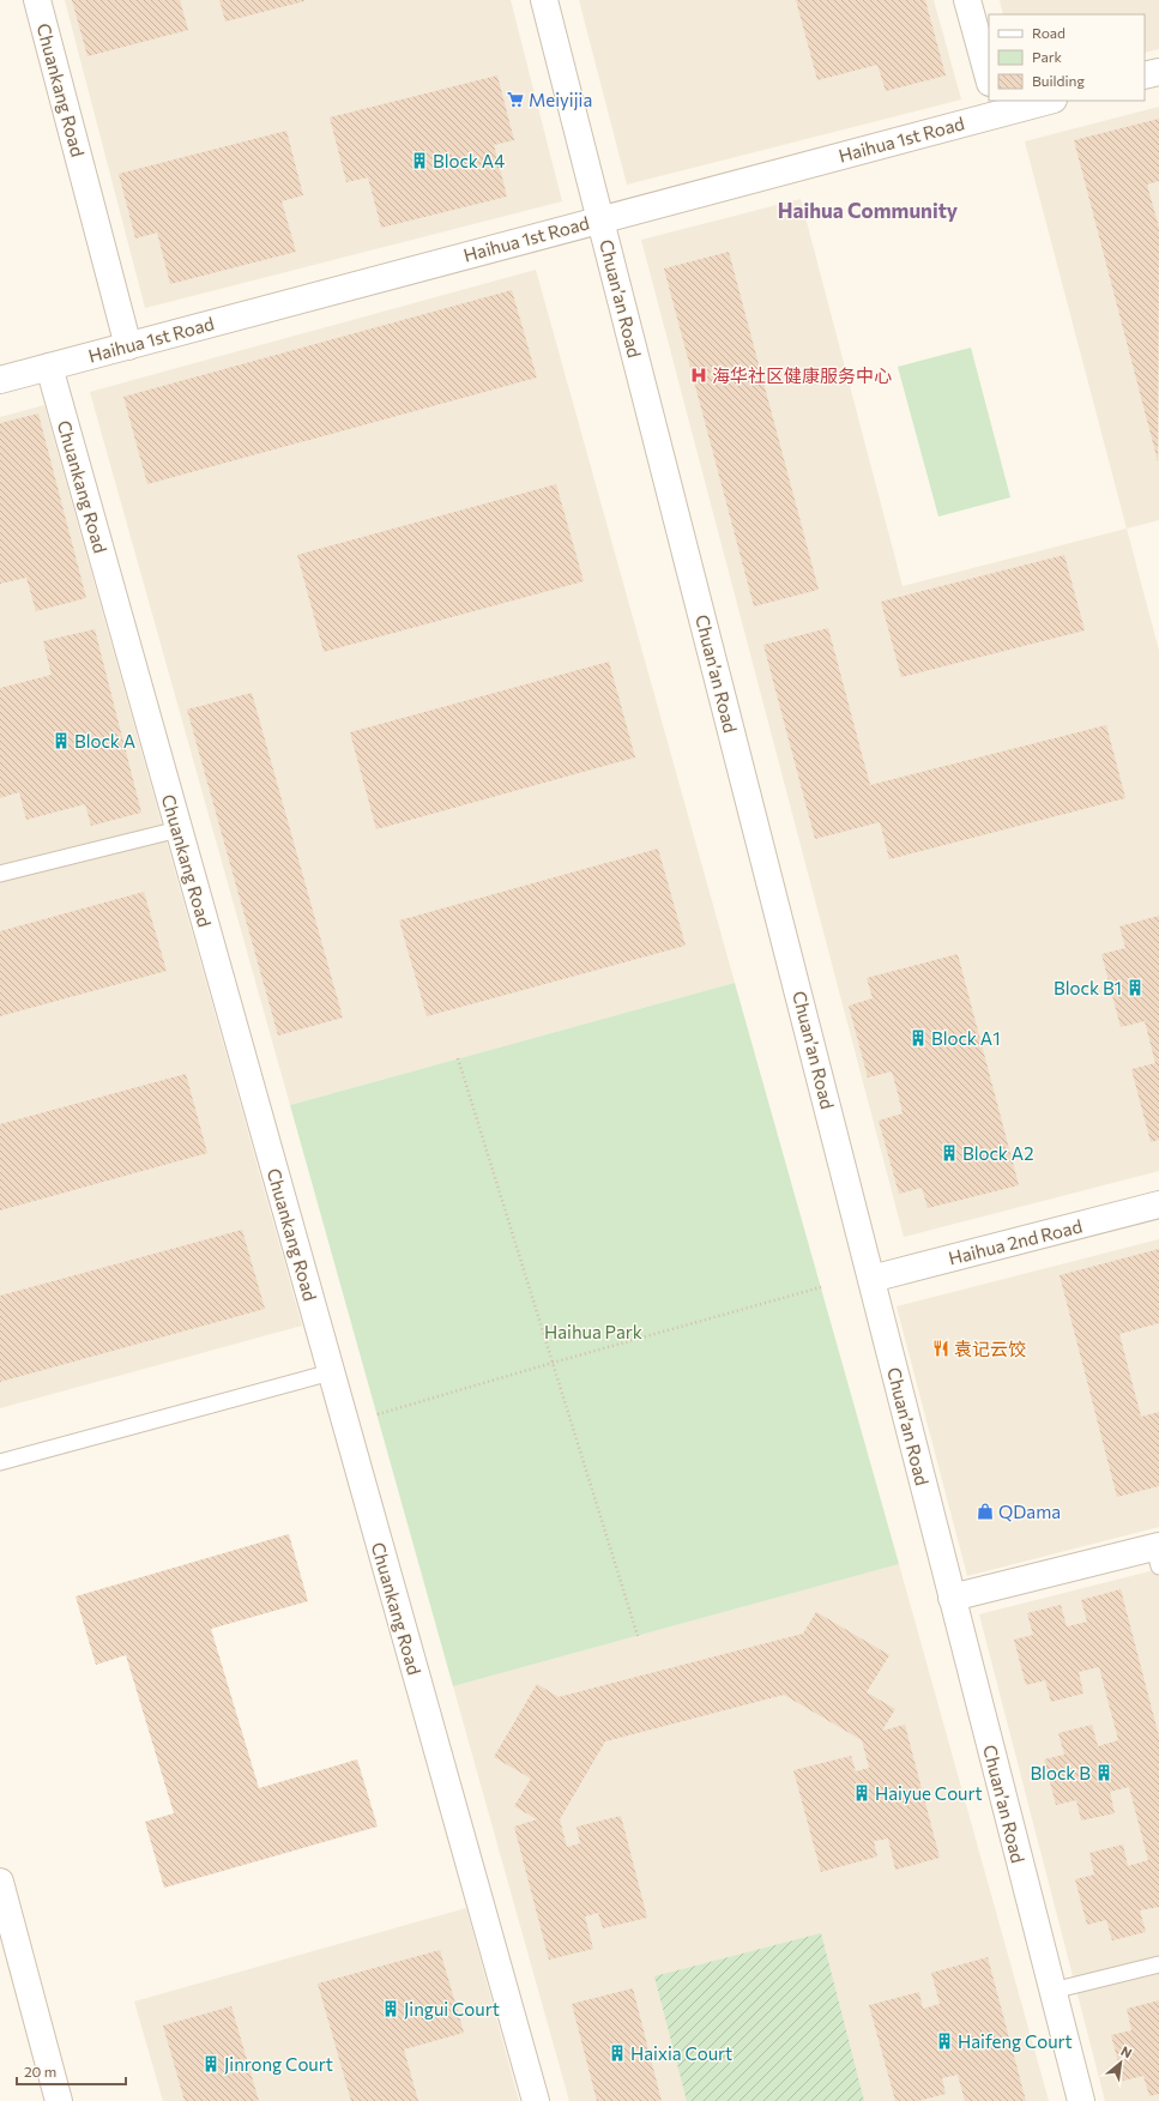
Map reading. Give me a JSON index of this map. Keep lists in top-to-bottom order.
{
  "streets": {
    "street": [
      "Chuankang Road",
      "Haihua 1st Road",
      "Chuan’an Road",
      "Haihua 2nd Road"
    ]
  },
  "crossings": [
    ["Chuankang Road", "Haihua 1st Road"],
    ["Haihua 1st Road", "Chuan’an Road"],
    ["Chuan’an Road", "Haihua 2nd Road"]
  ],
  "districts": ["Haihua Community"],
  "parks": ["Haihua Park"],
  "places": {
    "supermarket": ["Meiyijia"],
    "building": [
      "Block A4",
      "Block A",
      "Block B1",
      "Block A1",
      "Block A2",
      "Block B",
      "Haiyue Court",
      "Jingui Court",
      "Haifeng Court",
      "Haixia Court",
      "Jinrong Court"
    ],
    "hospital": ["海华社区健康服务中心"],
    "restaurant": ["袁记云饺"],
    "shop": ["QDama"]
  },
  "legend": ["Road", "Park", "Building"],
  "scale_bar": "20 m",
  "north": "top right"
}
